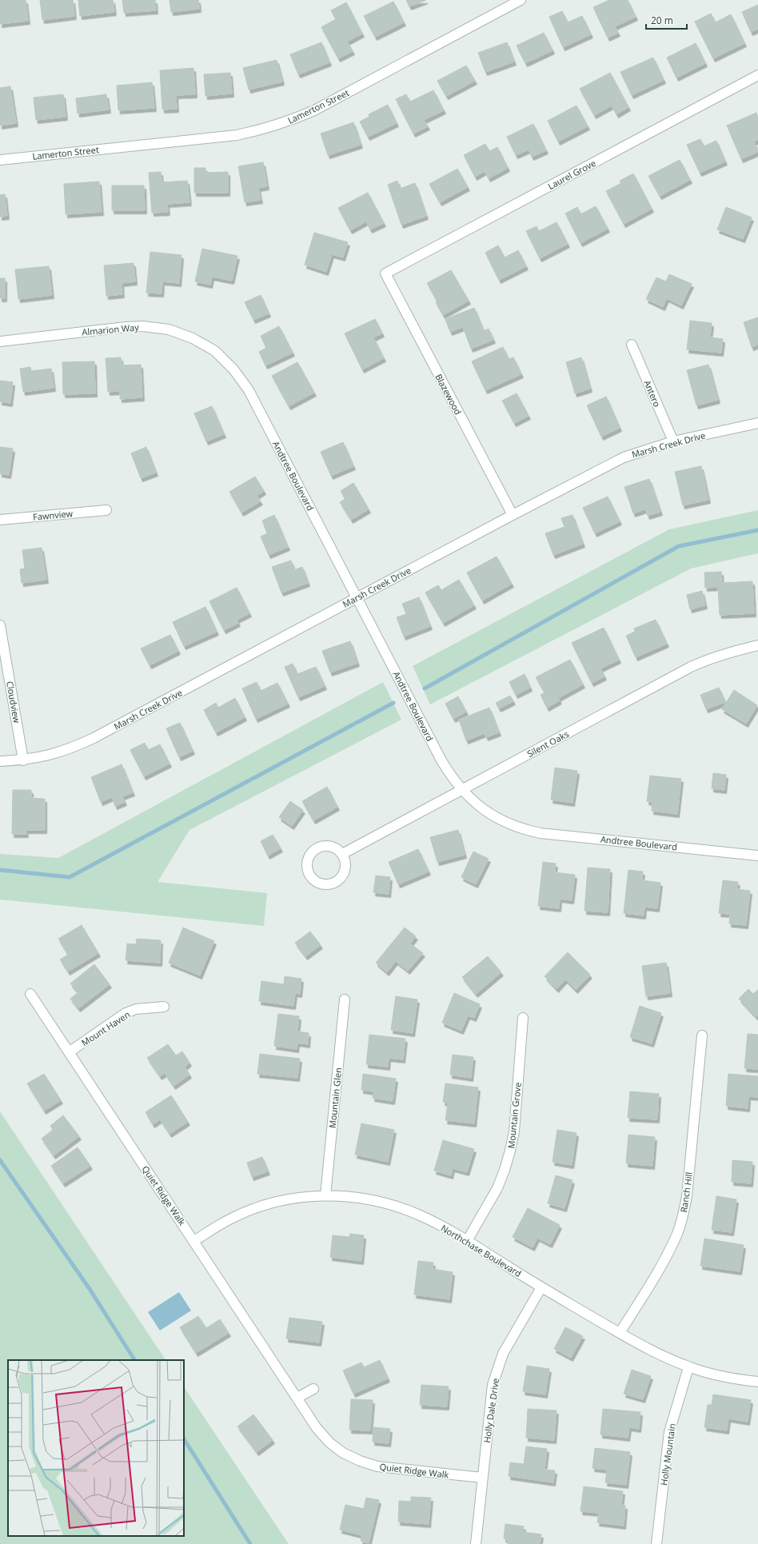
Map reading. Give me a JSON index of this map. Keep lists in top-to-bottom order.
{
  "streets": {
    "street": [
      "Lamerton Street",
      "Laurel Grove",
      "Almarion Way",
      "Antero",
      "Blazewood",
      "Marsh Creek Drive",
      "Andtree Boulevard",
      "Fawnview",
      "Cloudview",
      "Silent Oaks",
      "Mount Haven",
      "Mountain Glen",
      "Mountain Grove",
      "Ranch Hill",
      "Quiet Ridge Walk",
      "Northchase Boulevard",
      "Holly Dale Drive",
      "Holly Mountain"
    ]
  },
  "crossings": [
    ["Laurel Grove", "Blazewood"],
    ["Almarion Way", "Andtree Boulevard"],
    ["Antero", "Marsh Creek Drive"],
    ["Blazewood", "Marsh Creek Drive"],
    ["Marsh Creek Drive", "Andtree Boulevard"],
    ["Marsh Creek Drive", "Cloudview"],
    ["Andtree Boulevard", "Silent Oaks"],
    ["Mount Haven", "Quiet Ridge Walk"],
    ["Mountain Glen", "Northchase Boulevard"],
    ["Mountain Grove", "Northchase Boulevard"],
    ["Ranch Hill", "Northchase Boulevard"],
    ["Quiet Ridge Walk", "Northchase Boulevard"],
    ["Quiet Ridge Walk", "Holly Dale Drive"],
    ["Northchase Boulevard", "Holly Dale Drive"],
    ["Northchase Boulevard", "Holly Mountain"]
  ],
  "scale_bar": "20 m"
}
